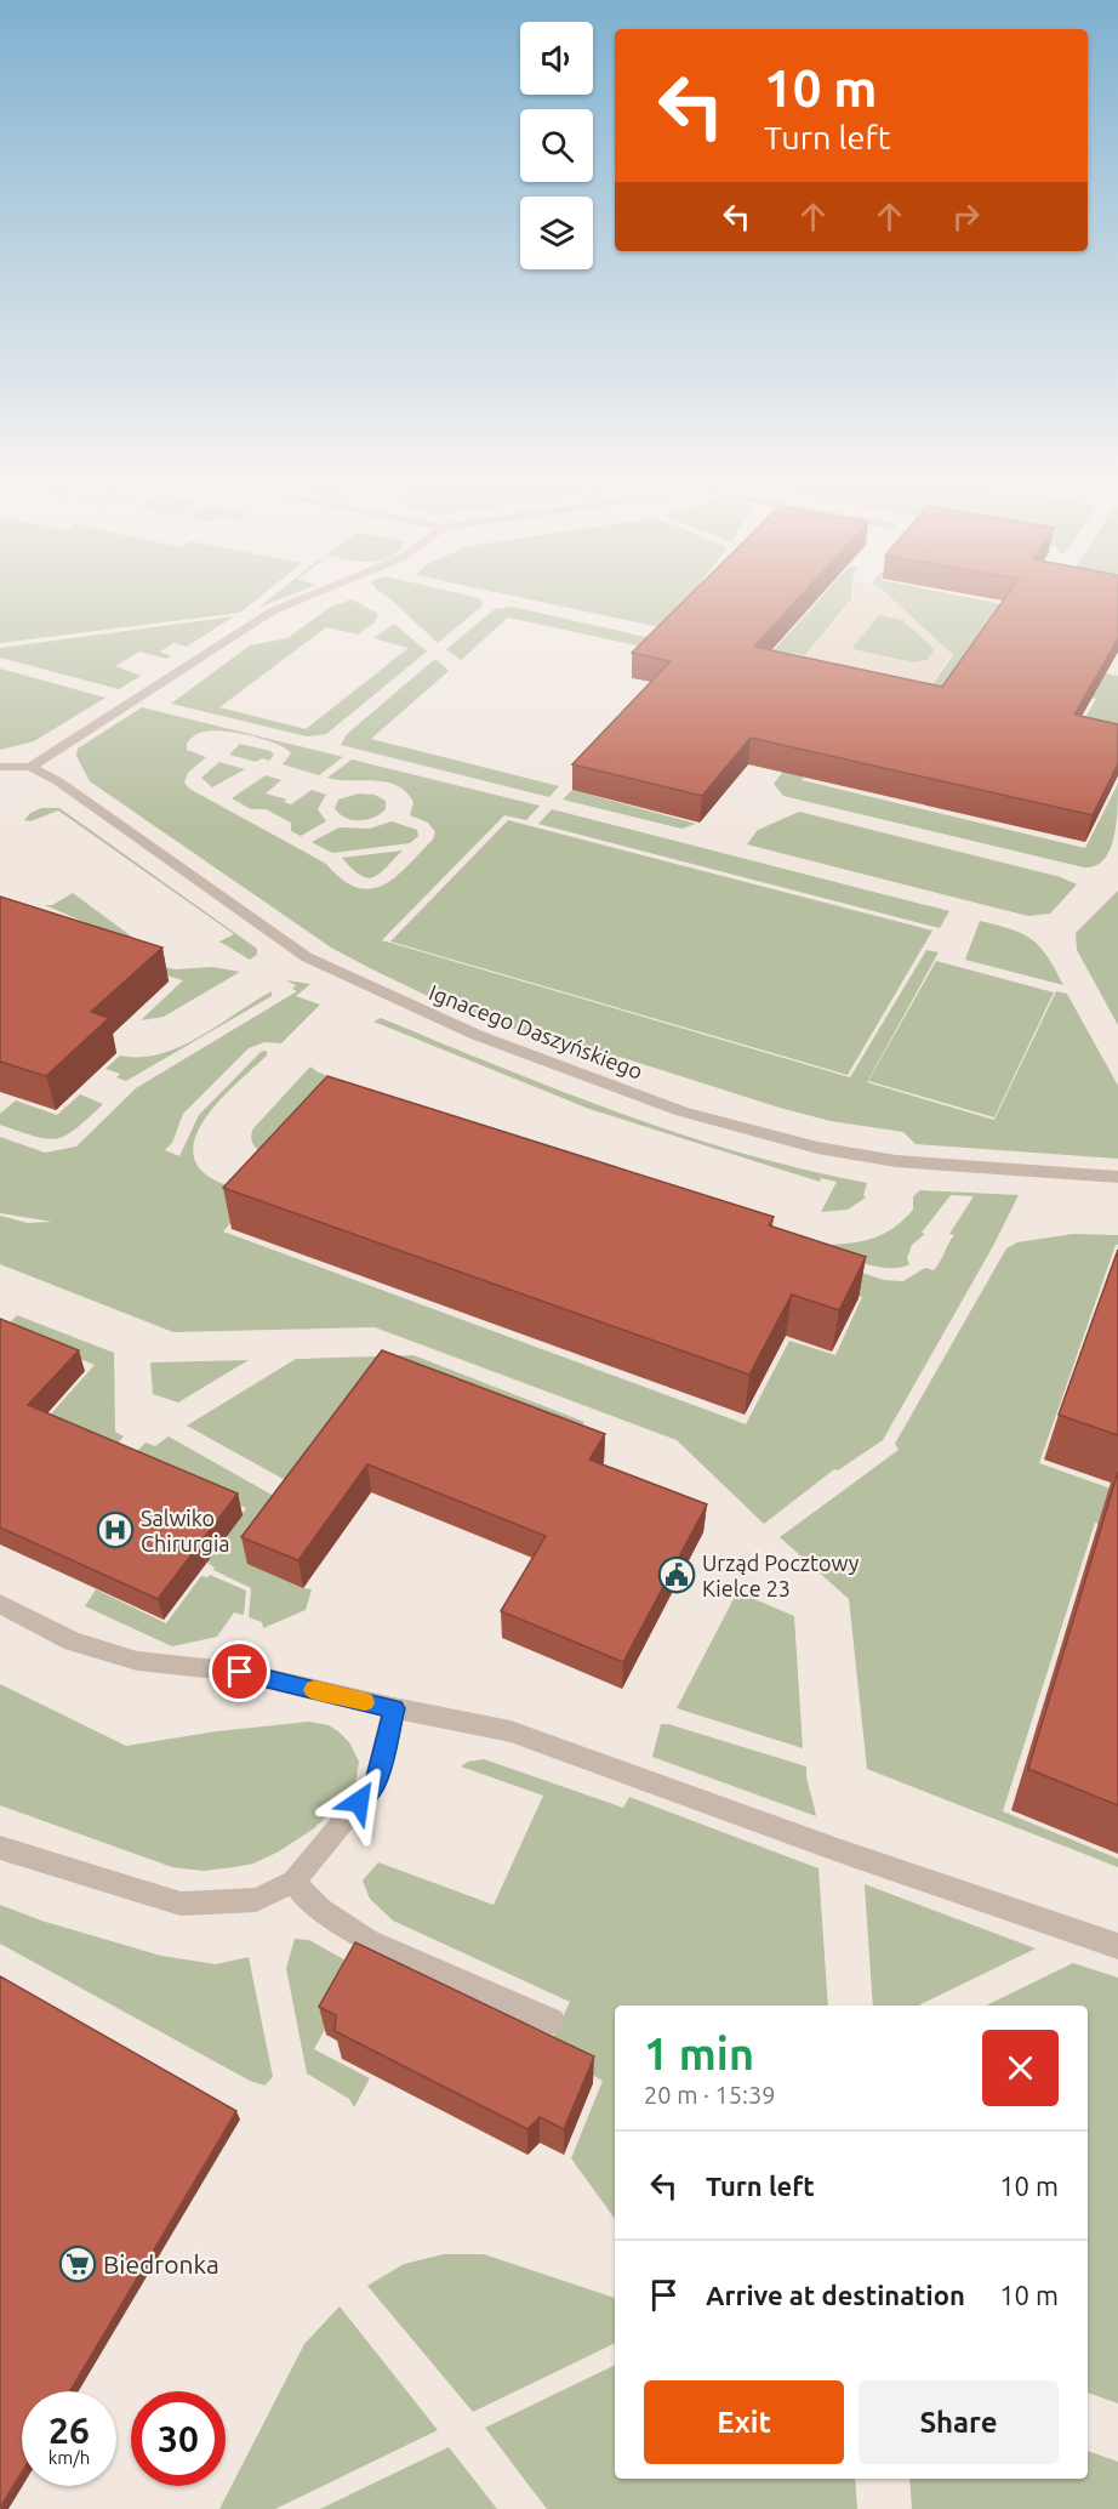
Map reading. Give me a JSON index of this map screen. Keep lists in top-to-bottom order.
{
  "streets": {
    "street": ["Ignacego Daszyńskiego"]
  },
  "places": {
    "hospital": ["Salwiko Chirurgia"],
    "public building": ["Urząd Pocztowy Kielce 23"],
    "supermarket": ["Biedronka"]
  },
  "page": {
    "turn": ["10 m", "Turn left"],
    "heading": ["1 min", "20 m · 15:39"],
    "list": [
      {
        "name": "Turn left",
        "value": "10 m"
      },
      {
        "name": "Arrive at destination",
        "value": "10 m"
      }
    ],
    "buttons": ["Exit", "Share"],
    "speed": "26 km/h",
    "limit": "30"
  }
}
